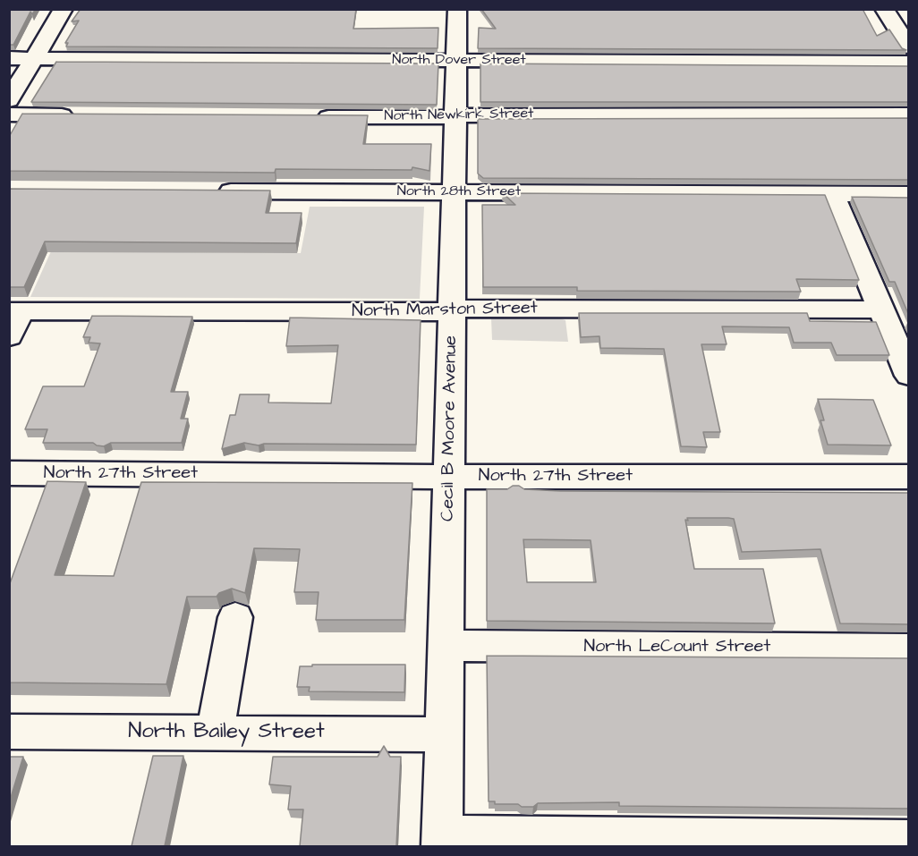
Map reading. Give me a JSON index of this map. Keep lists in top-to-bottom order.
{
  "streets": {
    "street": [
      "North Dover Street",
      "North Newkirk Street",
      "North 28th Street",
      "North Marston Street",
      "Cecil B Moore Avenue",
      "North 27th Street",
      "North LeCount Street",
      "North Bailey Street"
    ]
  },
  "crossings": [
    ["North Dover Street", "Cecil B Moore Avenue"],
    ["North Newkirk Street", "Cecil B Moore Avenue"],
    ["North 28th Street", "Cecil B Moore Avenue"],
    ["North Marston Street", "Cecil B Moore Avenue"],
    ["Cecil B Moore Avenue", "North 27th Street"],
    ["Cecil B Moore Avenue", "North LeCount Street"],
    ["Cecil B Moore Avenue", "North Bailey Street"]
  ]
}
